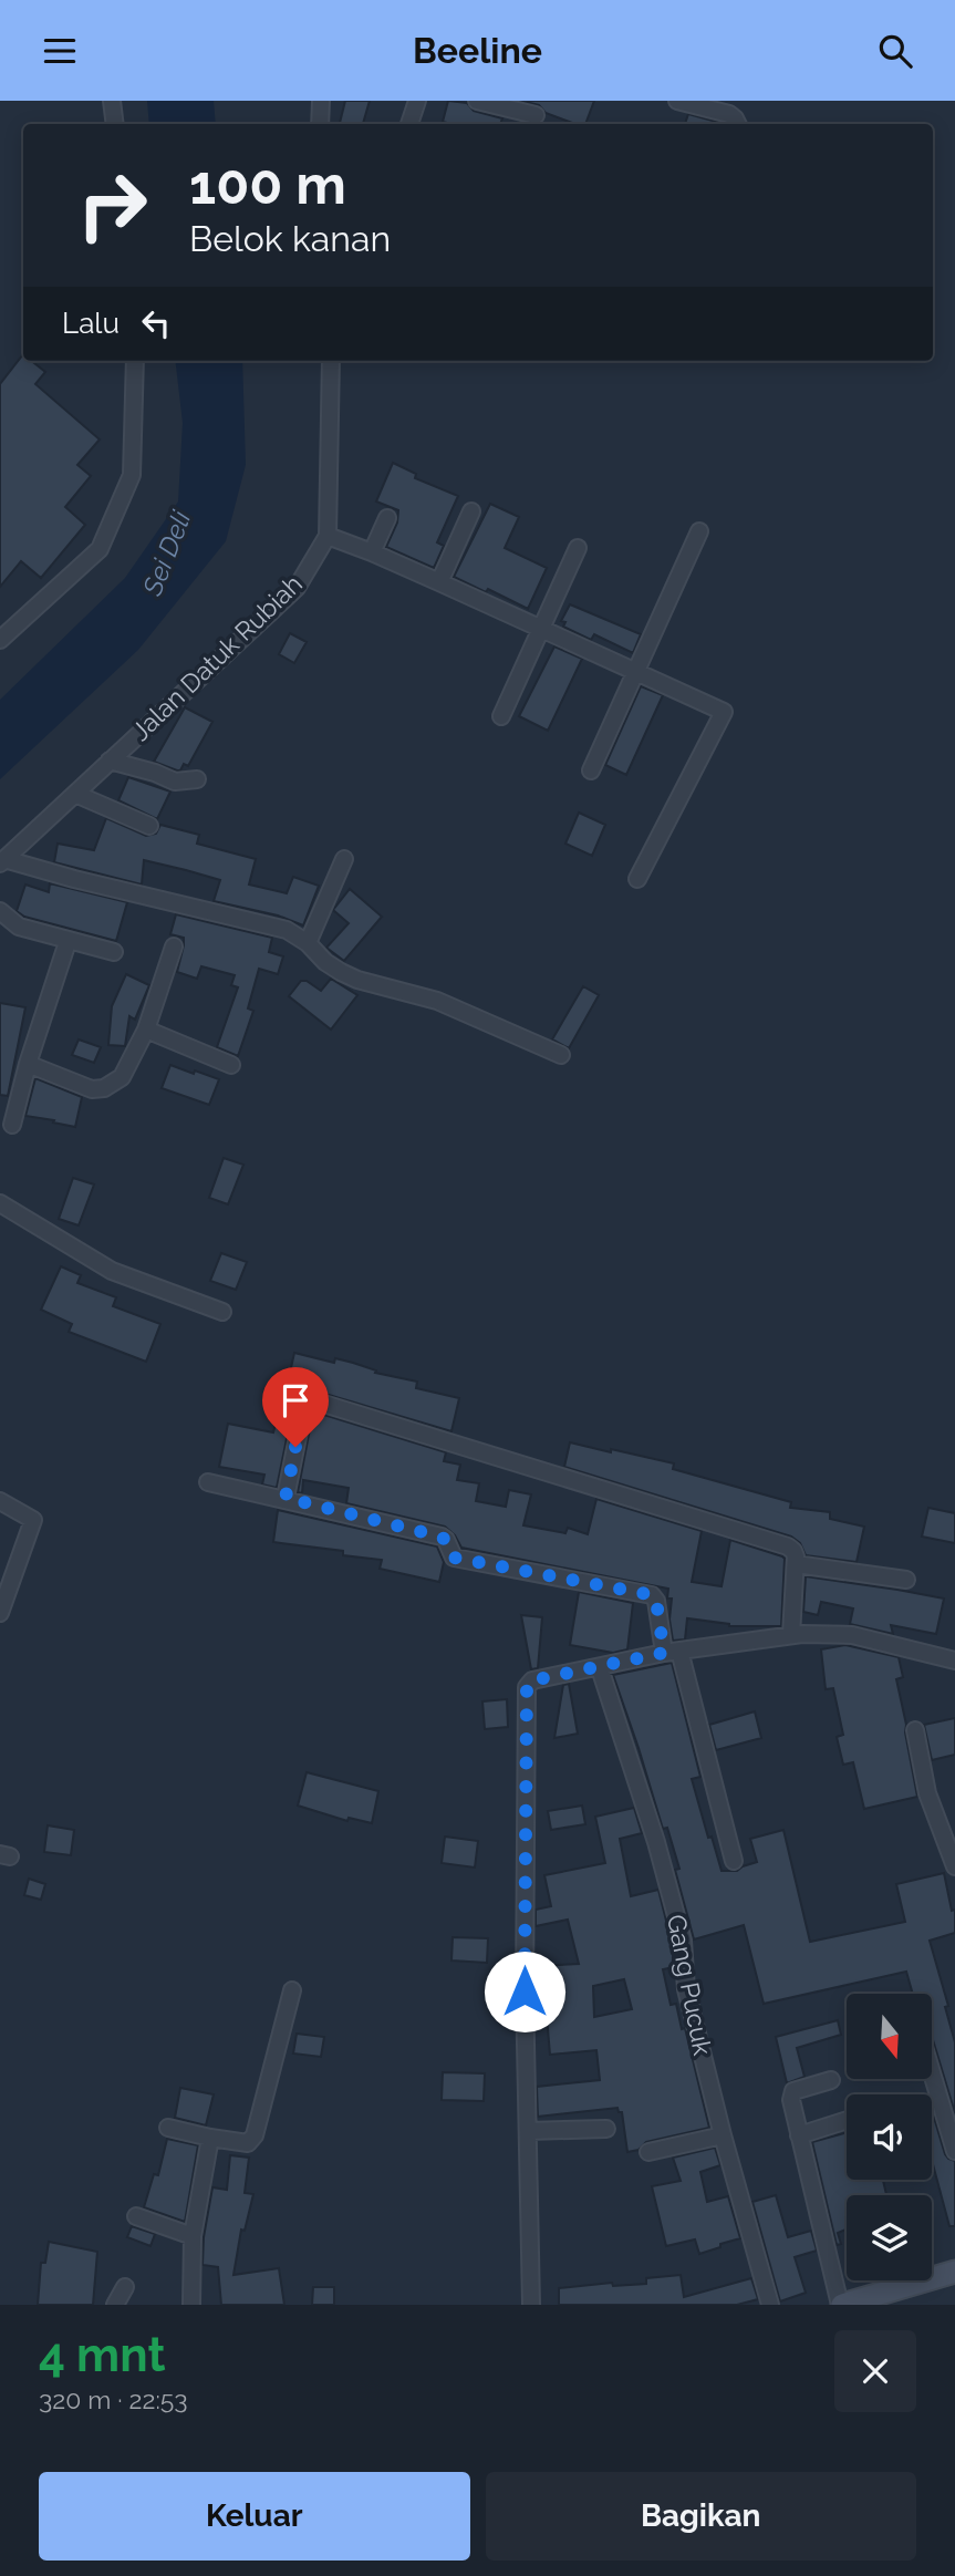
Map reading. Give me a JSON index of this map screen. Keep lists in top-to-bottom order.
{
  "streets": {
    "street": ["Jalan Datuk Rubiah", "Gang Pucuk"]
  },
  "water": ["Sei Deli"],
  "north": "bottom",
  "page": {
    "header": "Beeline",
    "turn": ["100 m", "Belok kanan"],
    "then": "Lalu",
    "heading": ["4 mnt", "320 m · 22:53"],
    "buttons": ["Keluar", "Bagikan"]
  }
}
